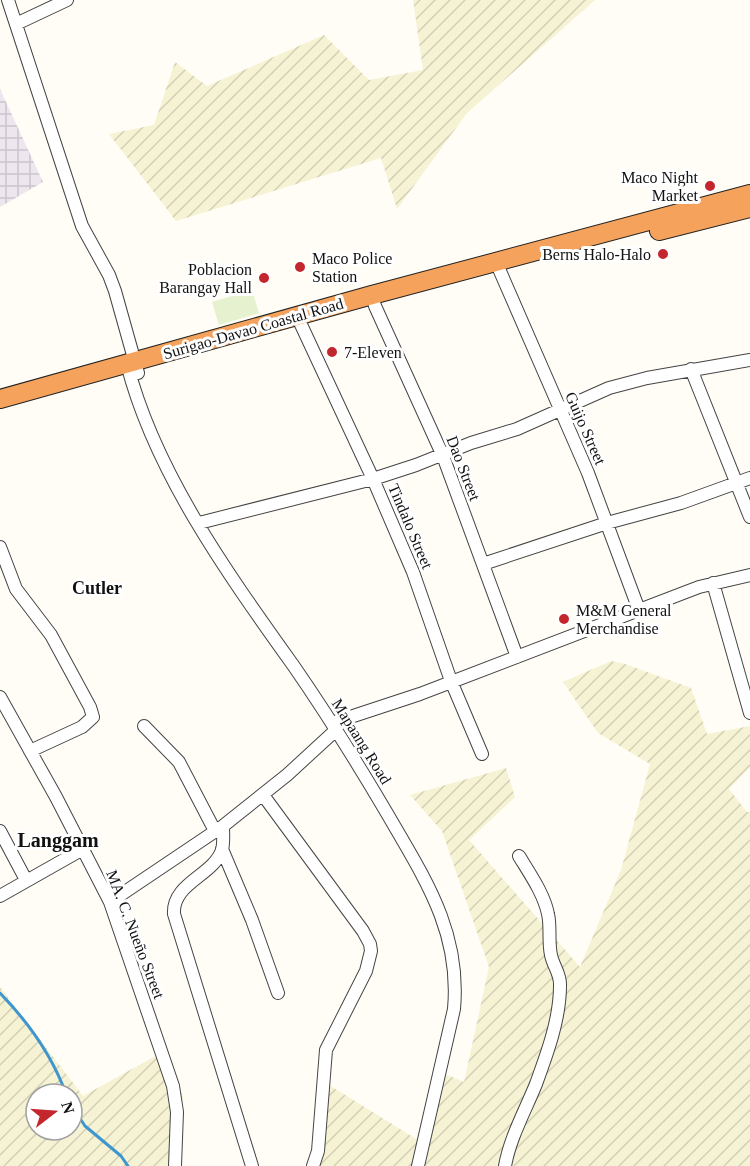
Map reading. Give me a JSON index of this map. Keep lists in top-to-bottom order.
{
  "streets": {
    "highway": ["Surigao-Davao Coastal Road"],
    "street": [
      "Guijo Street",
      "Dao Street",
      "Tindalo Street",
      "Mapaang Road",
      "MA. C. Nueño Street"
    ]
  },
  "crossings": [
    ["Surigao-Davao Coastal Road", "Guijo Street"],
    ["Surigao-Davao Coastal Road", "Dao Street"],
    ["Surigao-Davao Coastal Road", "Tindalo Street"],
    ["Surigao-Davao Coastal Road", "Mapaang Road"]
  ],
  "districts": ["Cutler", "Langgam"],
  "places": [
    "Maco Night Market",
    "Berns Halo-Halo",
    "Maco Police Station",
    "Poblacion Barangay Hall",
    "7-Eleven",
    "M&M General Merchandise"
  ],
  "north": "right"
}
